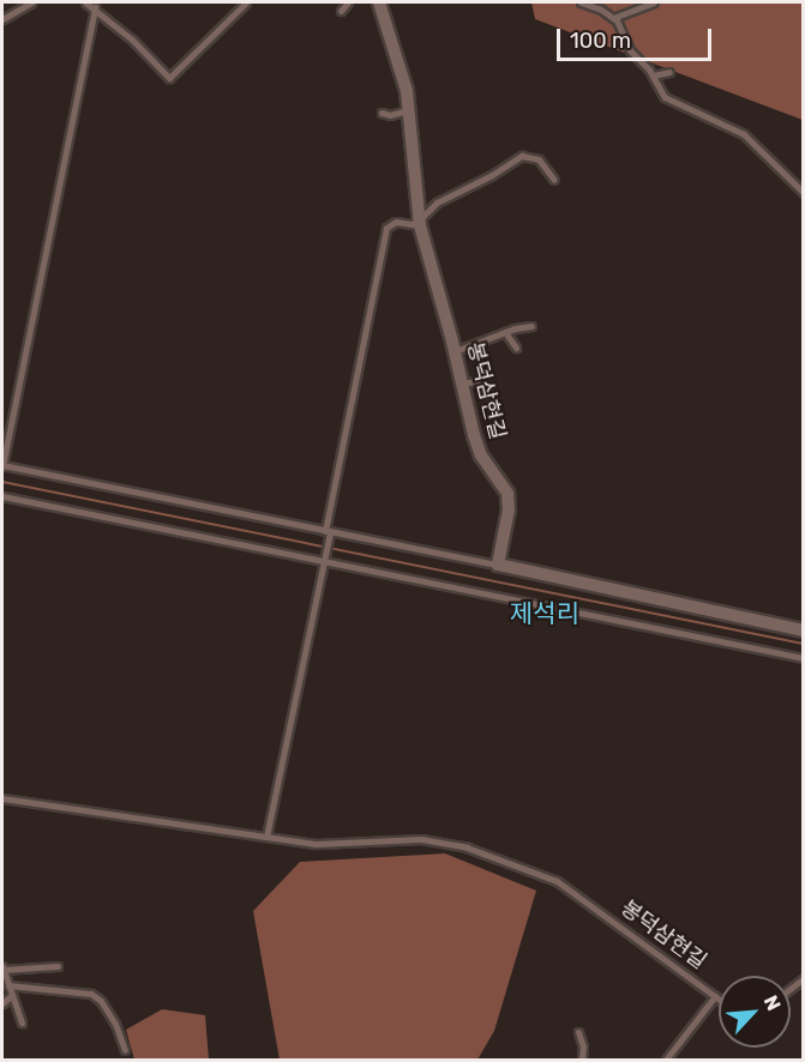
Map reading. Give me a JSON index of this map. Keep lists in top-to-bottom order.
{
  "streets": {
    "street": ["봉덕삼현길"]
  },
  "districts": ["제석리"],
  "scale_bar": "100 m",
  "north": "top right"
}
